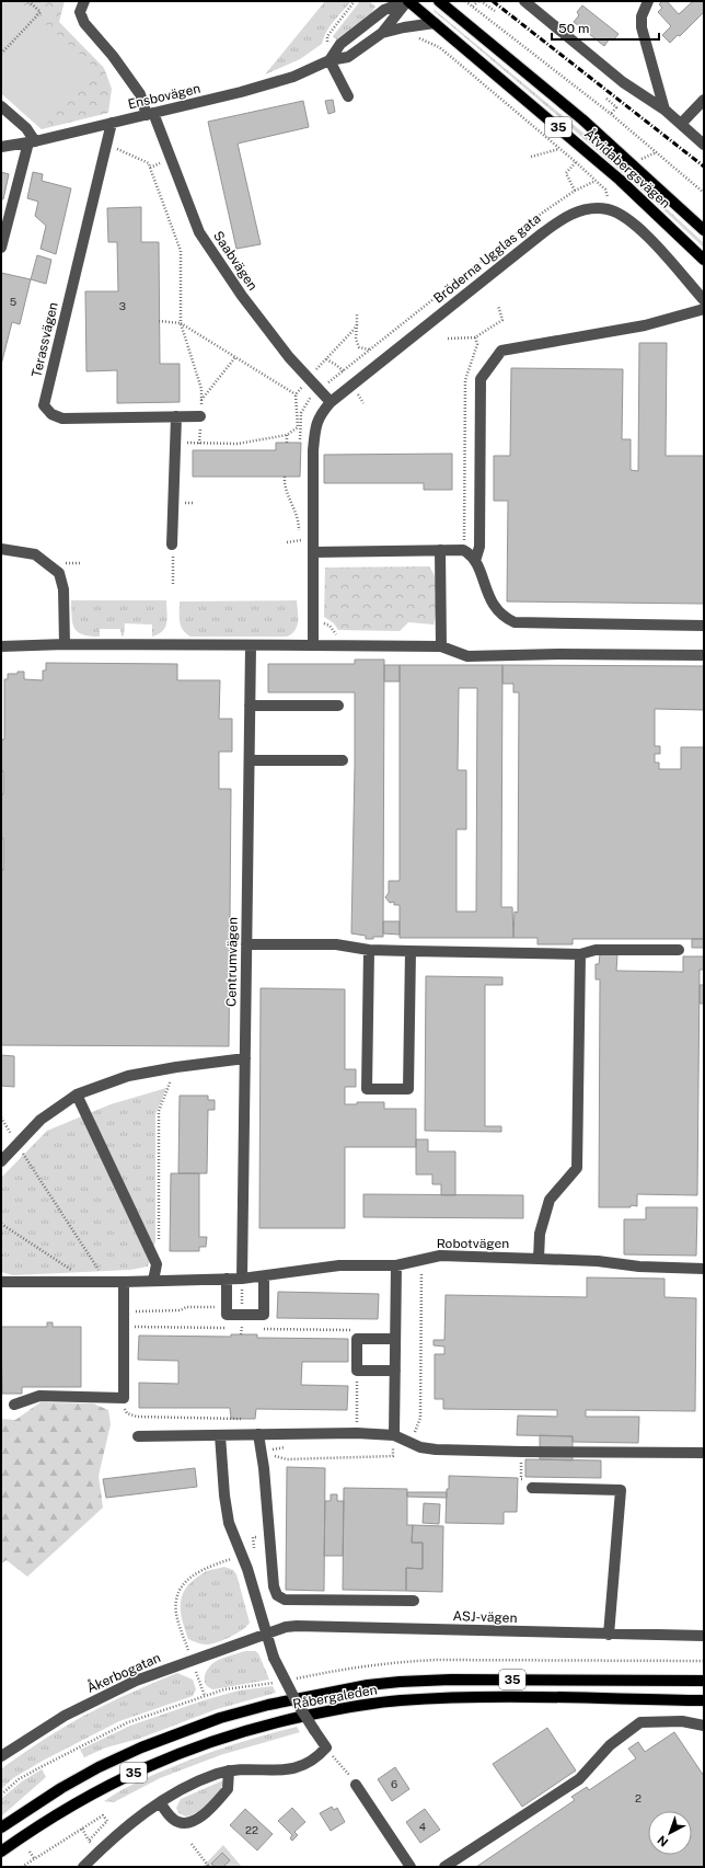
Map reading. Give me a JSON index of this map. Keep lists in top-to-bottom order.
{
  "streets": {
    "main road": ["35", "Åtvidabergsvägen", "Råbergaleden"],
    "street": [
      "Ensbovägen",
      "Bröderna Ugglas gata",
      "Saabvägen",
      "Terassvägen",
      "Centrumvägen",
      "Robotvägen",
      "ASJ-vägen",
      "Åkerbogatan"
    ]
  },
  "crossings": [
    ["Ensbovägen", "Åtvidabergsvägen"],
    ["Ensbovägen", "Saabvägen"],
    ["Ensbovägen", "Terassvägen"],
    ["Bröderna Ugglas gata", "Saabvägen"],
    ["Centrumvägen", "Robotvägen"],
    ["ASJ-vägen", "Åkerbogatan"]
  ],
  "house_numbers": [
    "5",
    "3",
    "6",
    "2",
    "4",
    "22"
  ],
  "scale_bar": "50 m",
  "north": "bottom left"
}
